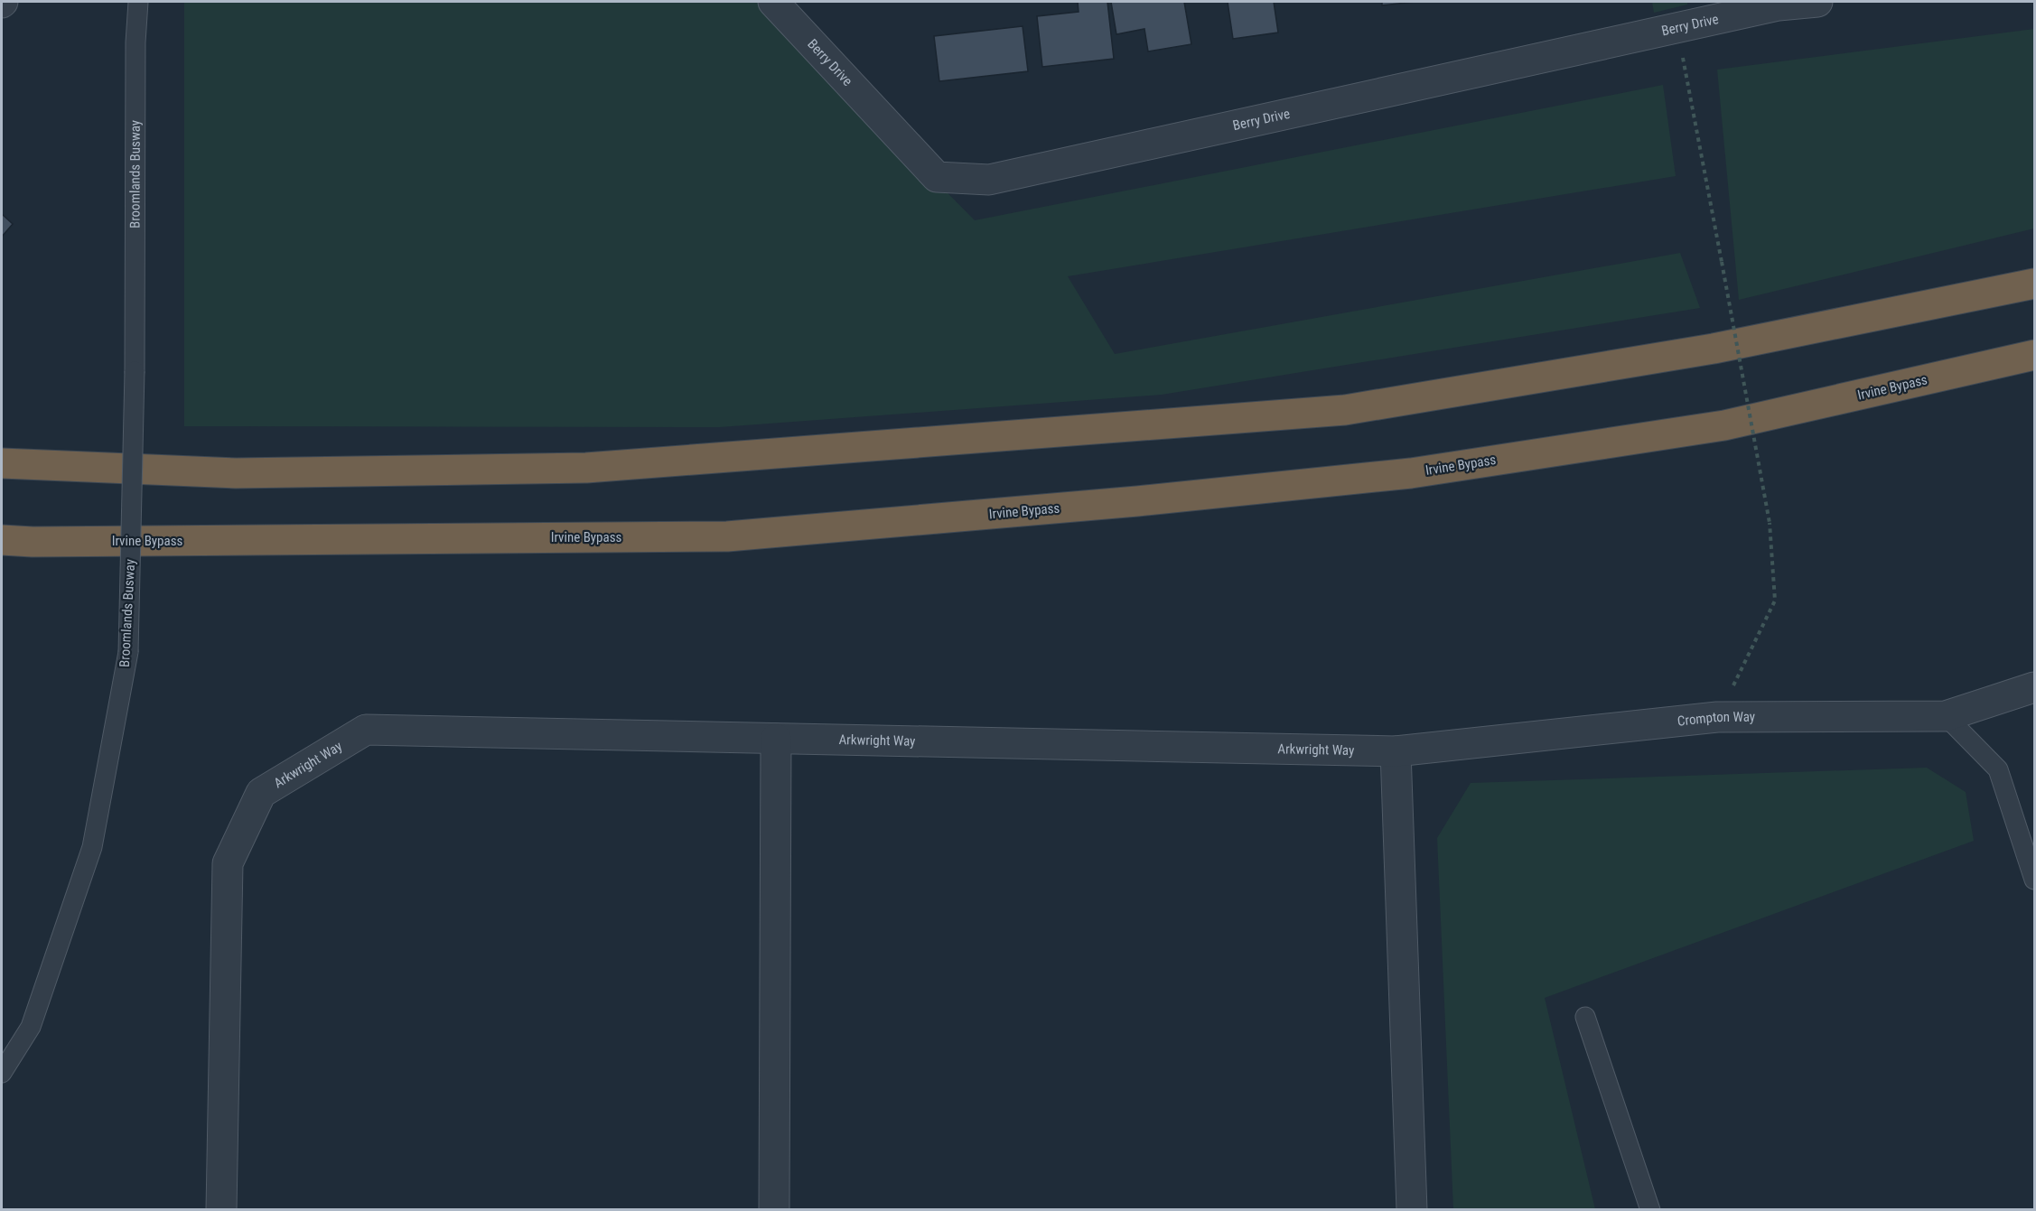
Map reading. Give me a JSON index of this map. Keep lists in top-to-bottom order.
{
  "streets": {
    "highway": ["Irvine Bypass"],
    "street": ["Berry Drive", "Crompton Way", "Arkwright Way"],
    "lane": ["Broomlands Busway"]
  },
  "crossings": [
    ["Crompton Way", "Arkwright Way"]
  ]
}
